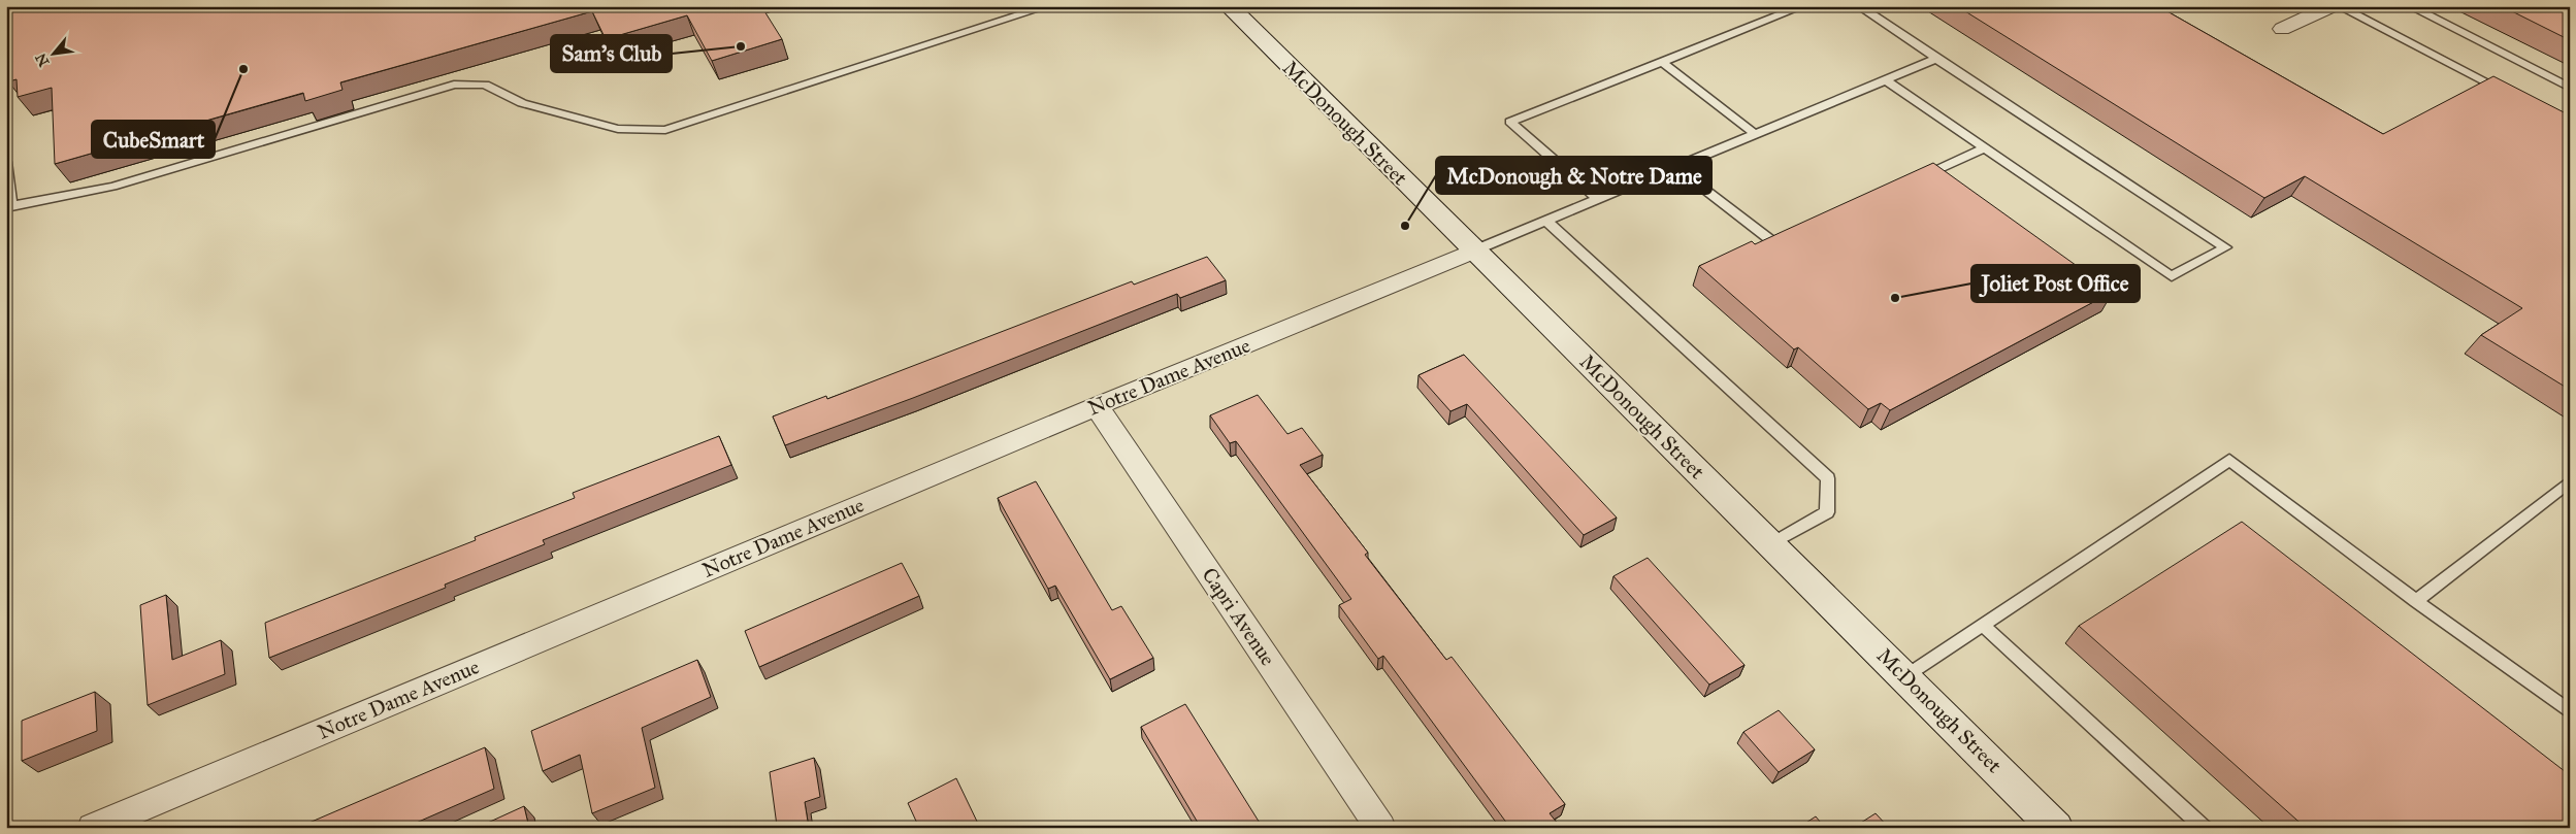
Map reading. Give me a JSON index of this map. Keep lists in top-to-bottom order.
{
  "streets": {
    "street": ["McDonough Street", "Notre Dame Avenue", "Capri Avenue"]
  },
  "crossings": [
    ["McDonough Street", "Notre Dame Avenue"],
    ["Notre Dame Avenue", "Capri Avenue"]
  ],
  "places": [
    "Sam's Club",
    "CubeSmart",
    "McDonough & Notre Dame",
    "Joliet Post Office"
  ],
  "north": "bottom left"
}
